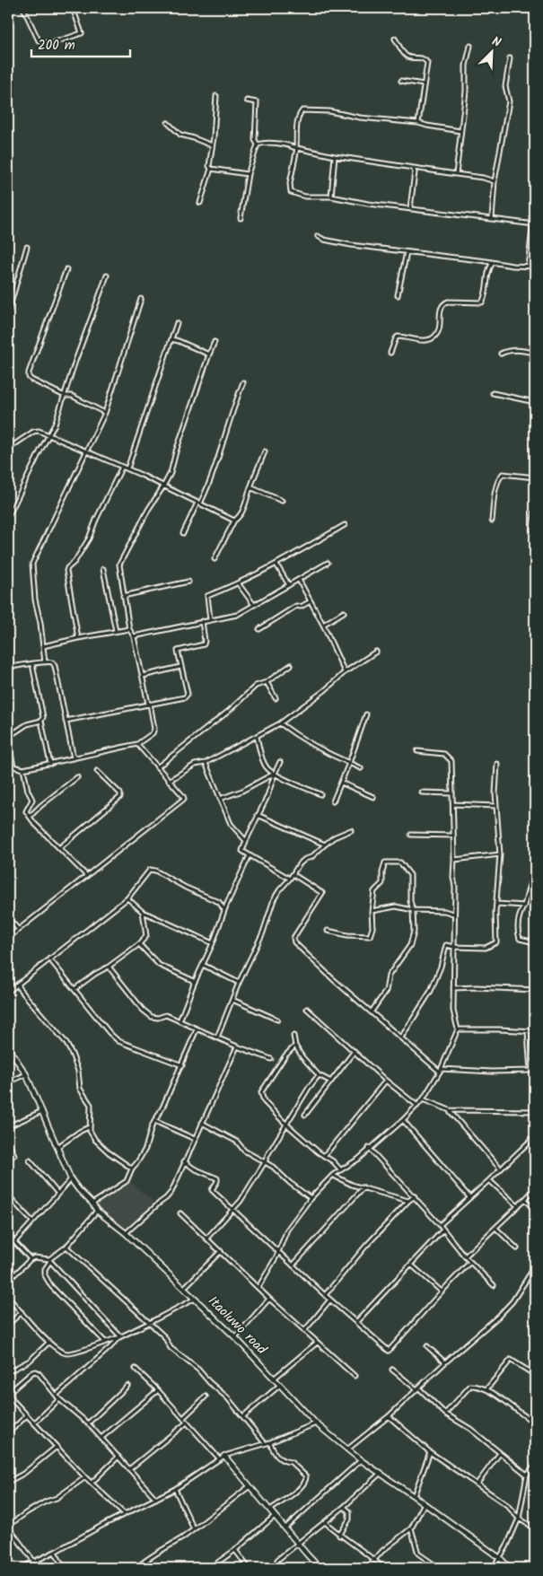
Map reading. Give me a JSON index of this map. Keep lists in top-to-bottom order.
{
  "streets": {
    "street": ["Itaoluwo road"]
  },
  "scale_bar": "200 m",
  "north": "top right"
}
